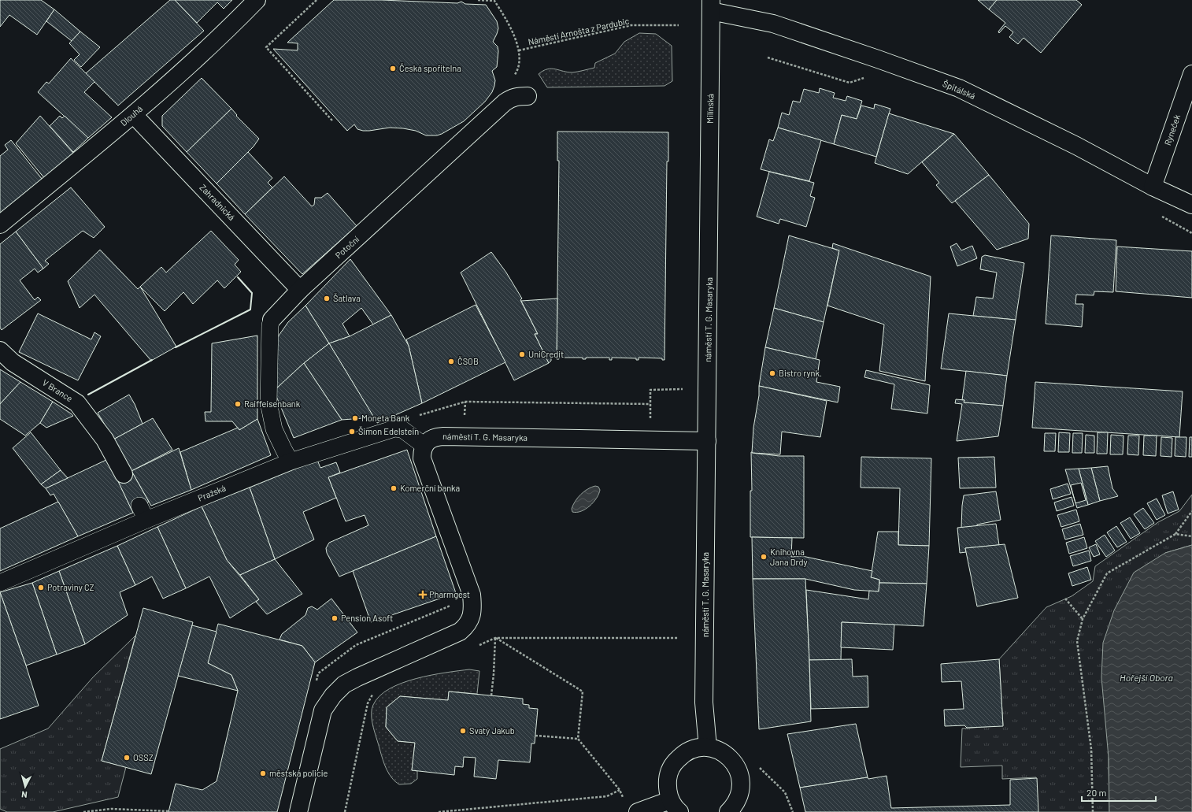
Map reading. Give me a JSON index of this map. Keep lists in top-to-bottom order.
{
  "streets": {
    "street": [
      "Špitálská",
      "Milínská",
      "Dlouhá",
      "Ryneček",
      "Zahradnická",
      "Potoční",
      "náměstí T. G. Masaryka",
      "V Brance",
      "Pražská"
    ],
    "path": ["Náměstí Arnošta z Pardubic"]
  },
  "crossings": [
    ["Špitálská", "Milínská"],
    ["Špitálská", "Ryneček"],
    ["Milínská", "náměstí T. G. Masaryka"],
    ["Dlouhá", "Zahradnická"],
    ["Zahradnická", "Potoční"],
    ["Potoční", "Pražská"]
  ],
  "water": ["Hořejší Obora"],
  "places": {
    "other": [
      "Česká spořitelna",
      "Šatlava",
      "UniCredit",
      "ČSOB",
      "Bistro rynk.",
      "Raiffeisenbank",
      "Moneta Bank",
      "Šimon Edelstein",
      "Komerční banka",
      "Knihovna Jana Drdy",
      "Potraviny CZ",
      "Pension Asoft",
      "Svatý Jakub",
      "OSSZ",
      "městská policie"
    ],
    "health": ["Pharmgest"]
  },
  "scale_bar": "20 m",
  "north": "bottom"
}
